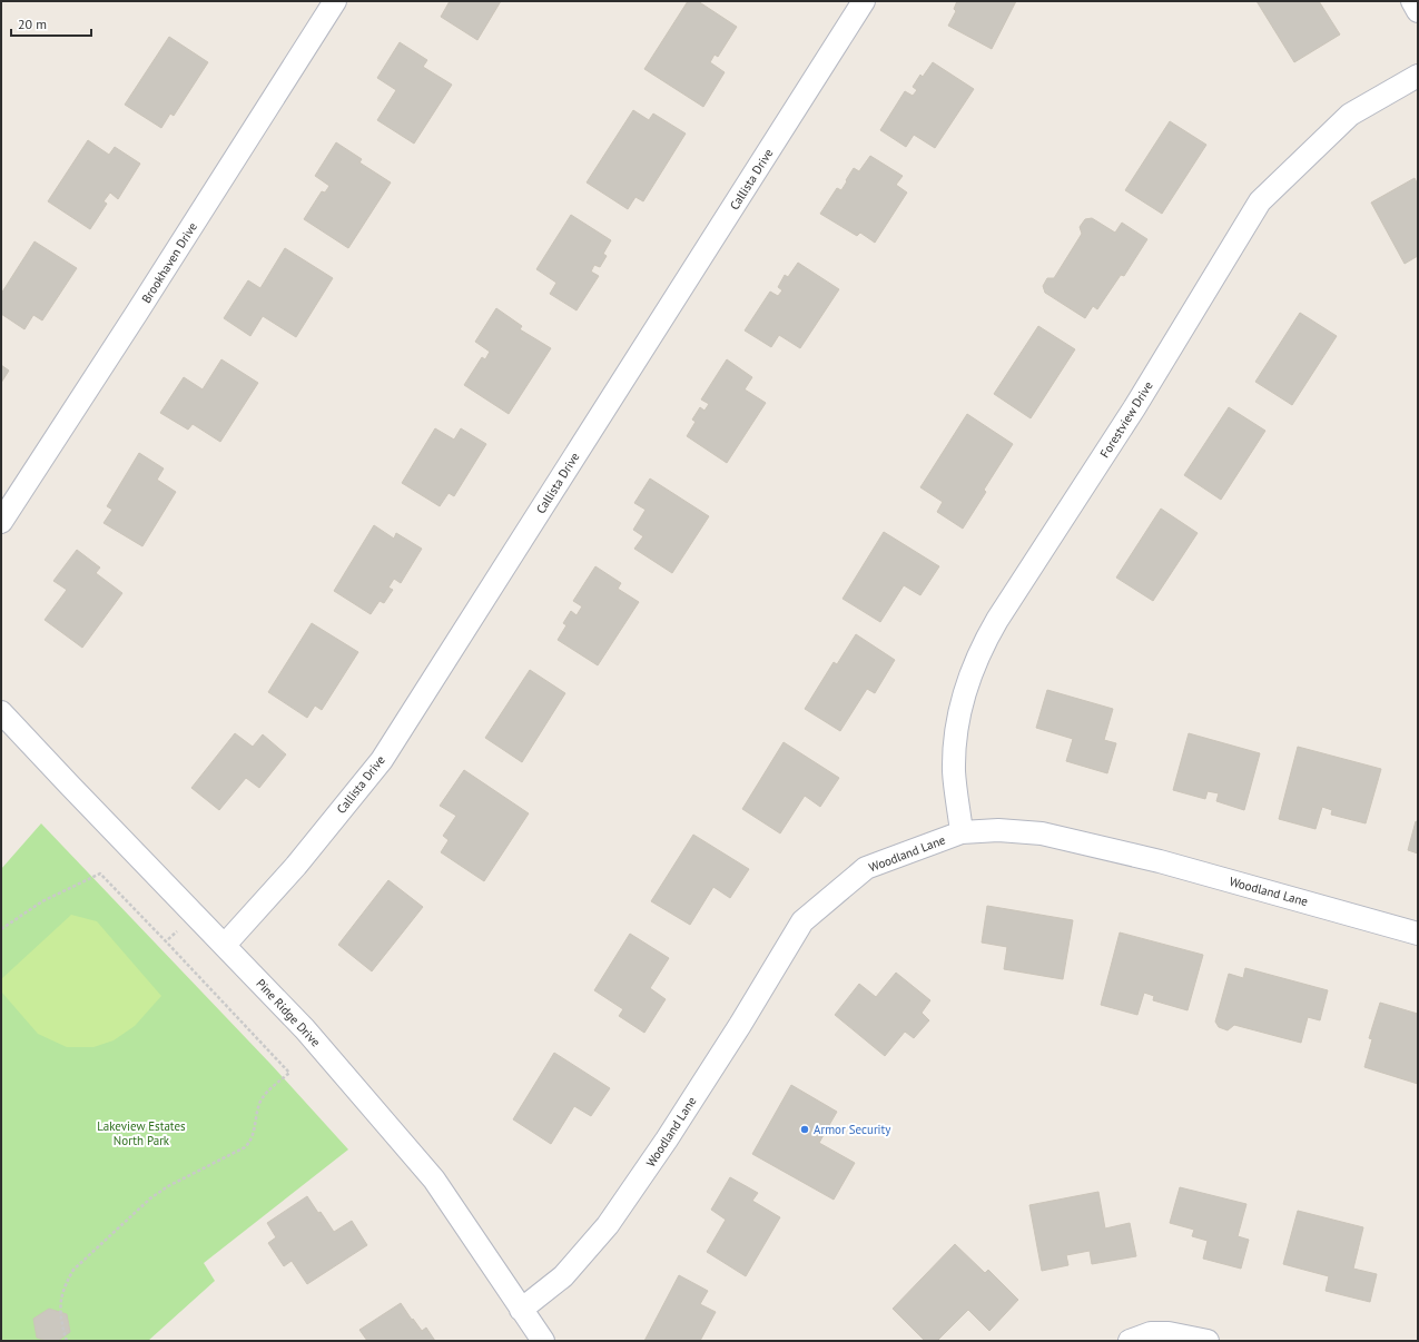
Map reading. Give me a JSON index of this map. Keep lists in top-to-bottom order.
{
  "streets": {
    "street": [
      "Callista Drive",
      "Brookhaven Drive",
      "Forestview Drive",
      "Woodland Lane",
      "Pine Ridge Drive"
    ]
  },
  "crossings": [
    ["Callista Drive", "Pine Ridge Drive"],
    ["Forestview Drive", "Woodland Lane"],
    ["Woodland Lane", "Pine Ridge Drive"]
  ],
  "parks": ["Lakeview Estates North Park"],
  "places": ["Armor Security"],
  "scale_bar": "20 m"
}
